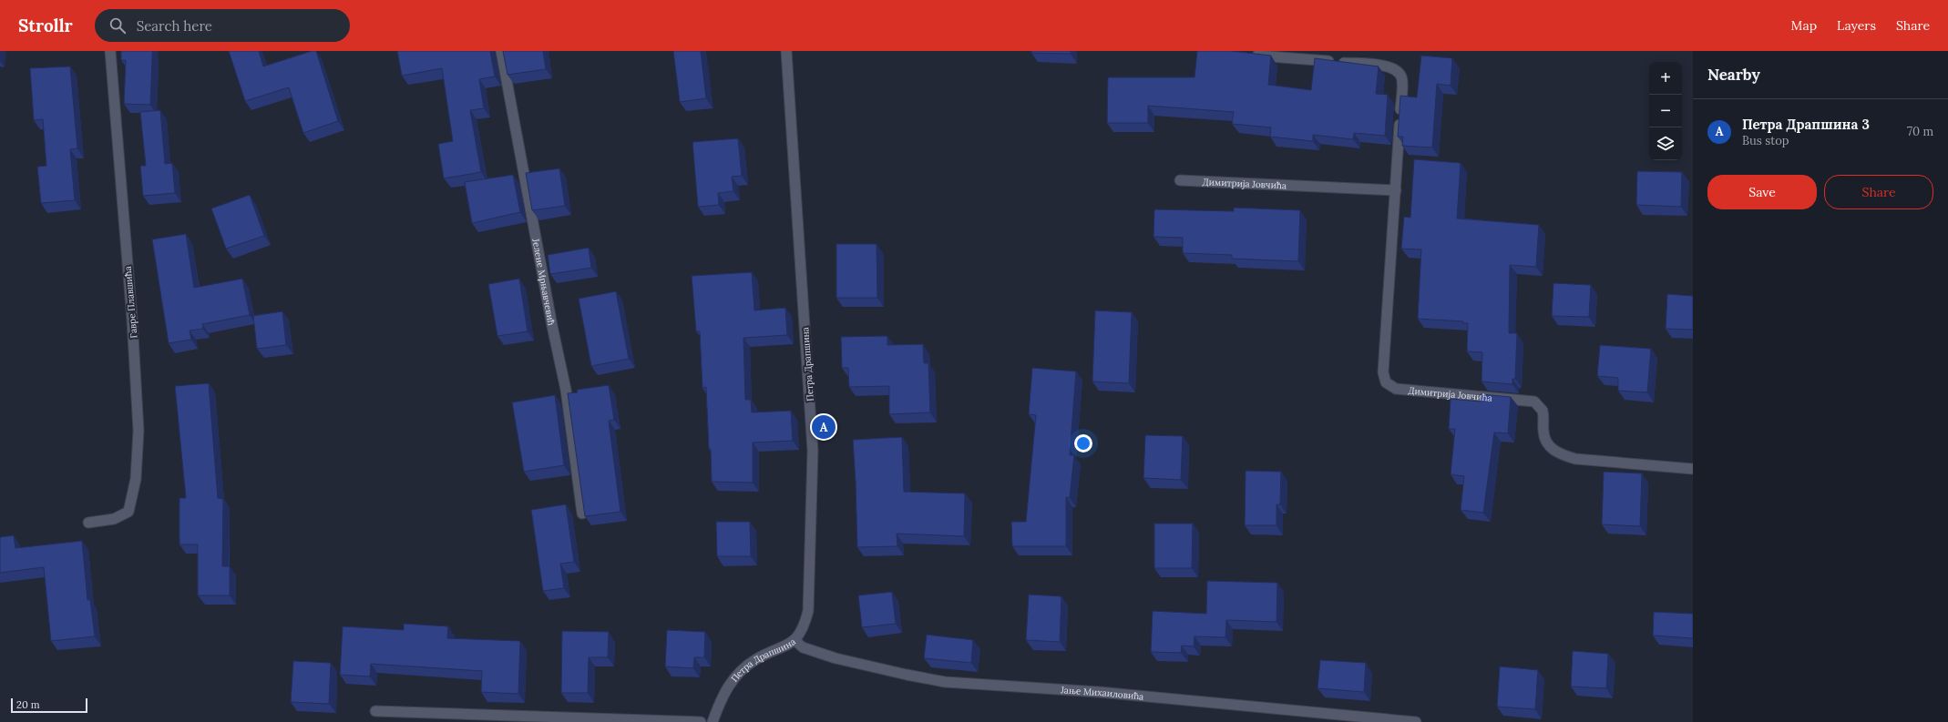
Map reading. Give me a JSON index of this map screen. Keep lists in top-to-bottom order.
{
  "streets": {
    "street": [
      "Димитрија Јовчића",
      "Јелене Мрњавчевић",
      "Гавре Плавшића",
      "Петра Драпшина",
      "Јање Михаиловића"
    ]
  },
  "crossings": [
    ["Петра Драпшина", "Јање Михаиловића"]
  ],
  "scale_bar": "20 m",
  "page": {
    "header": "Strollr",
    "search": "Search here",
    "nav": ["Map", "Layers", "Share"],
    "heading": "Nearby",
    "map_buttons": ["+", "−"],
    "list": [
      {
        "mark": "A",
        "name": "Петра Драпшина 3",
        "note": "Bus stop",
        "value": "70 m"
      }
    ],
    "buttons": ["Save", "Share"],
    "pins": "A",
    "scale": "20 m"
  }
}
